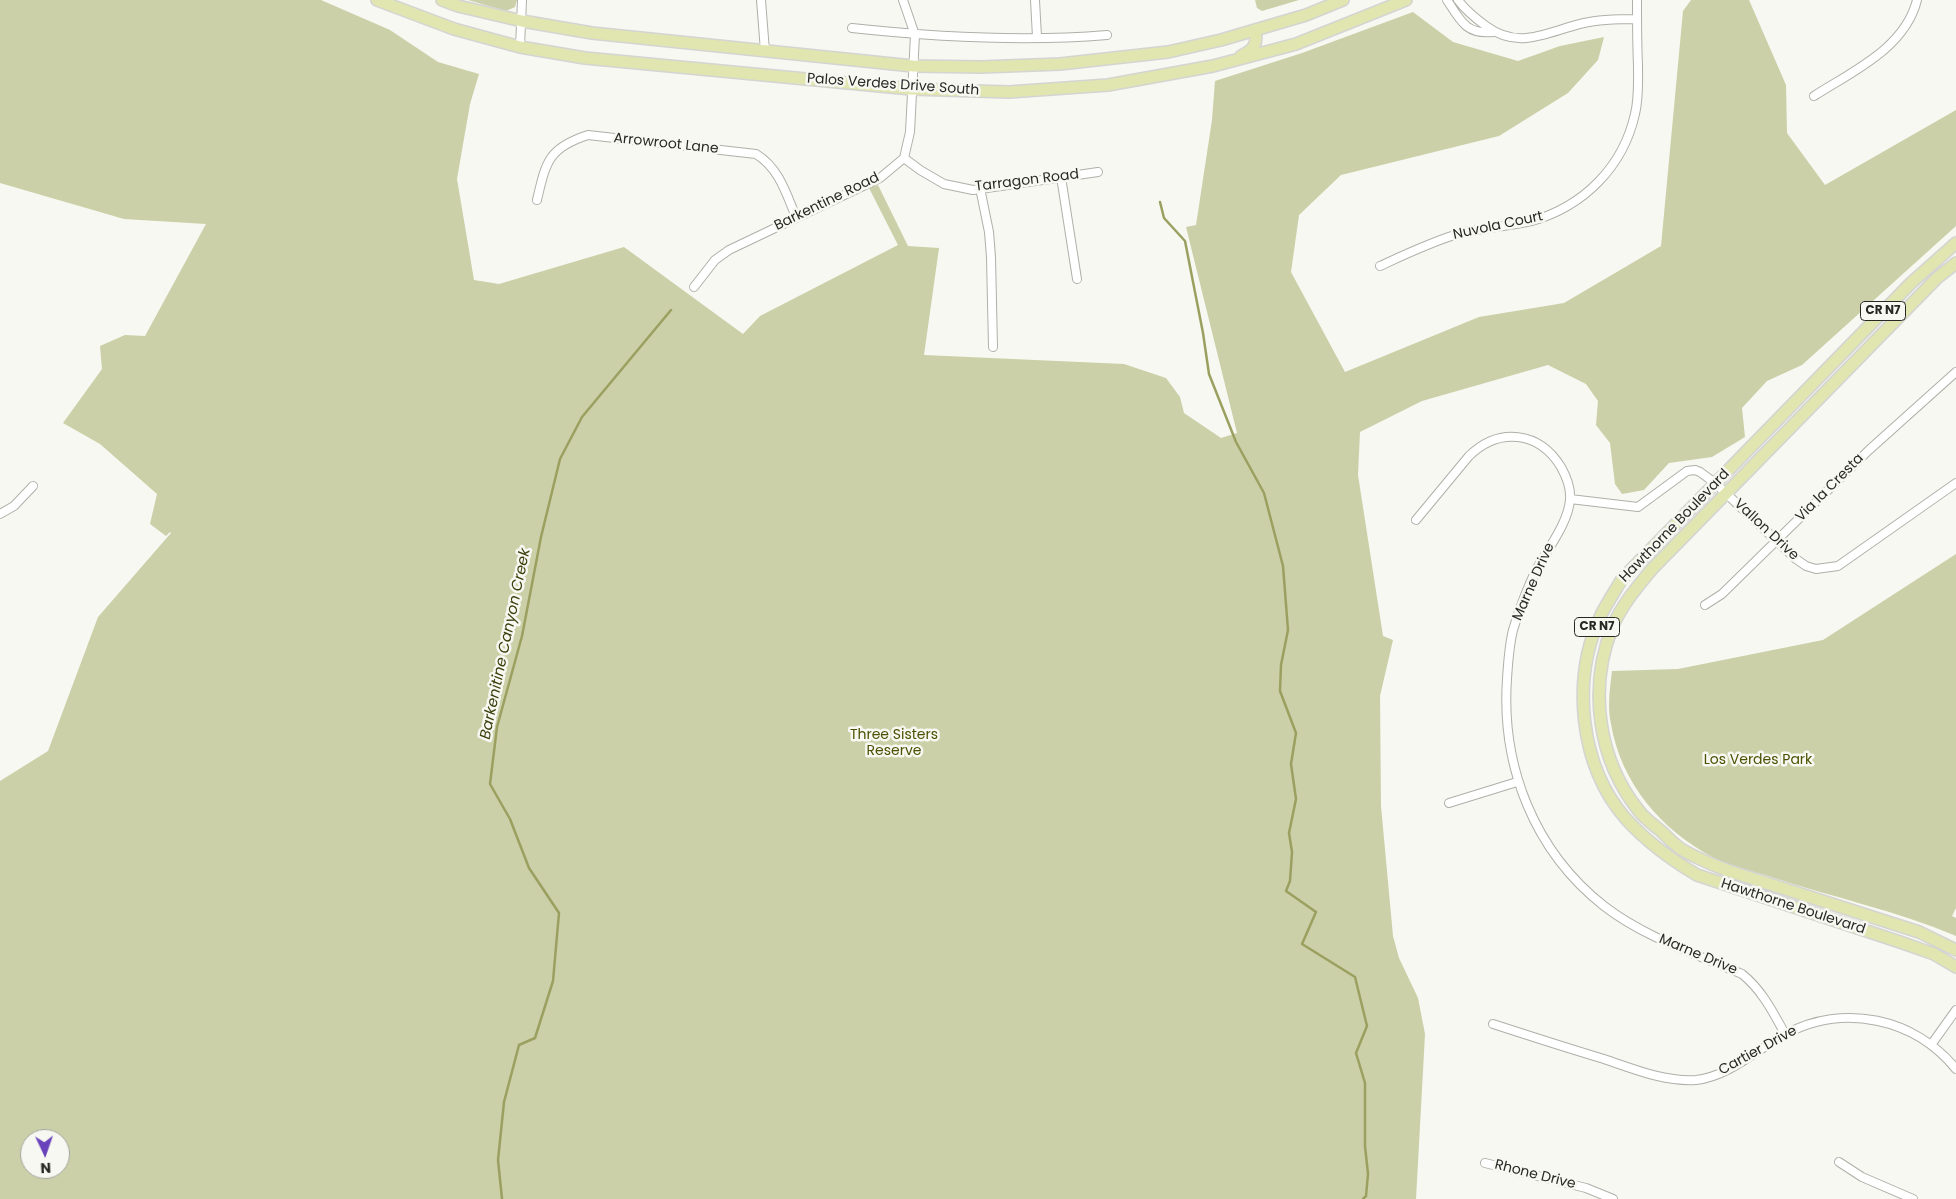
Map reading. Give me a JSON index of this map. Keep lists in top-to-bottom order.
{
  "streets": {
    "main road": ["Palos Verdes Drive South", "CR N7", "Hawthorne Boulevard"],
    "street": [
      "Arrowroot Lane",
      "Tarragon Road",
      "Barkentine Road",
      "Nuvola Court",
      "Via la Cresta",
      "Vallon Drive",
      "Marne Drive",
      "Cartier Drive",
      "Rhone Drive"
    ]
  },
  "crossings": [
    ["Arrowroot Lane", "Barkentine Road"],
    ["Tarragon Road", "Barkentine Road"],
    ["Via la Cresta", "Vallon Drive"],
    ["Hawthorne Boulevard", "Vallon Drive"],
    ["Vallon Drive", "Marne Drive"],
    ["Marne Drive", "Cartier Drive"]
  ],
  "water": ["Barkenitine Canyon Creek"],
  "parks": ["Three Sisters Reserve", "Los Verdes Park"],
  "north": "bottom"
}
